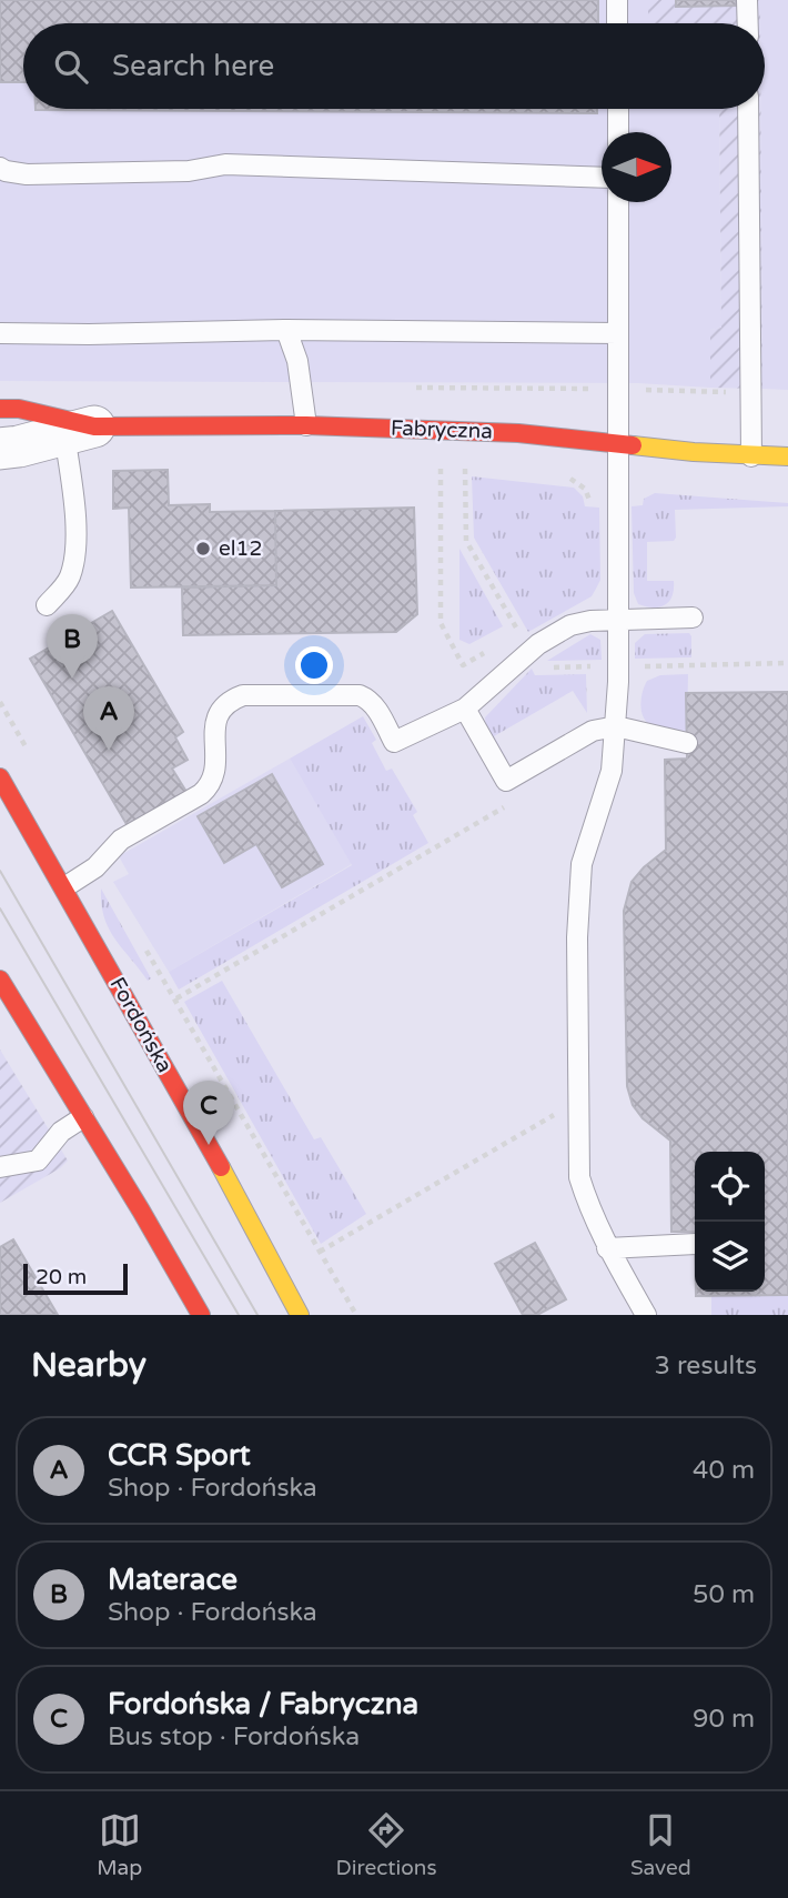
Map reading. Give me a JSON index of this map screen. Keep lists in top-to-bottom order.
{
  "streets": {
    "main road": ["Fabryczna", "Fordońska"]
  },
  "places": ["el12"],
  "scale_bar": "20 m",
  "north": "right",
  "page": {
    "search": "Search here",
    "pins": ["B", "A", "C"],
    "scale": "20 m",
    "heading": ["Nearby", "3 results"],
    "list": [
      {
        "mark": "A",
        "name": "CCR Sport",
        "note": "Shop · Fordońska",
        "value": "40 m"
      },
      {
        "mark": "B",
        "name": "Materace",
        "note": "Shop · Fordońska",
        "value": "50 m"
      },
      {
        "mark": "C",
        "name": "Fordońska / Fabryczna",
        "note": "Bus stop · Fordońska",
        "value": "90 m"
      }
    ],
    "nav": ["Map", "Directions", "Saved"]
  }
}
